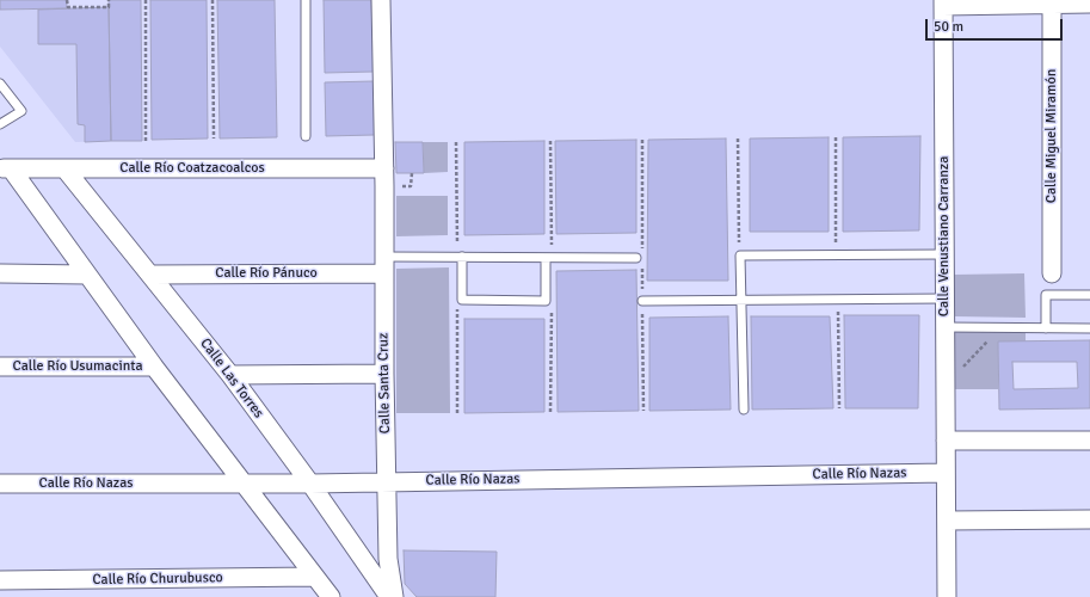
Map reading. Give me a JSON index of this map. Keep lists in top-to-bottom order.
{
  "streets": {
    "street": [
      "Calle Miguel Miramón",
      "Calle Río Coatzacoalcos",
      "Calle Venustiano Carranza",
      "Calle Río Pánuco",
      "Calle Río Usumacinta",
      "Calle Las Torres",
      "Calle Santa Cruz",
      "Calle Río Nazas",
      "Calle Río Churubusco"
    ]
  },
  "crossings": [
    ["Calle Río Coatzacoalcos", "Calle Las Torres"],
    ["Calle Río Coatzacoalcos", "Calle Santa Cruz"],
    ["Calle Venustiano Carranza", "Calle Río Nazas"],
    ["Calle Río Pánuco", "Calle Las Torres"],
    ["Calle Río Pánuco", "Calle Santa Cruz"],
    ["Calle Las Torres", "Calle Río Nazas"],
    ["Calle Santa Cruz", "Calle Río Nazas"]
  ],
  "scale_bar": "50 m"
}
